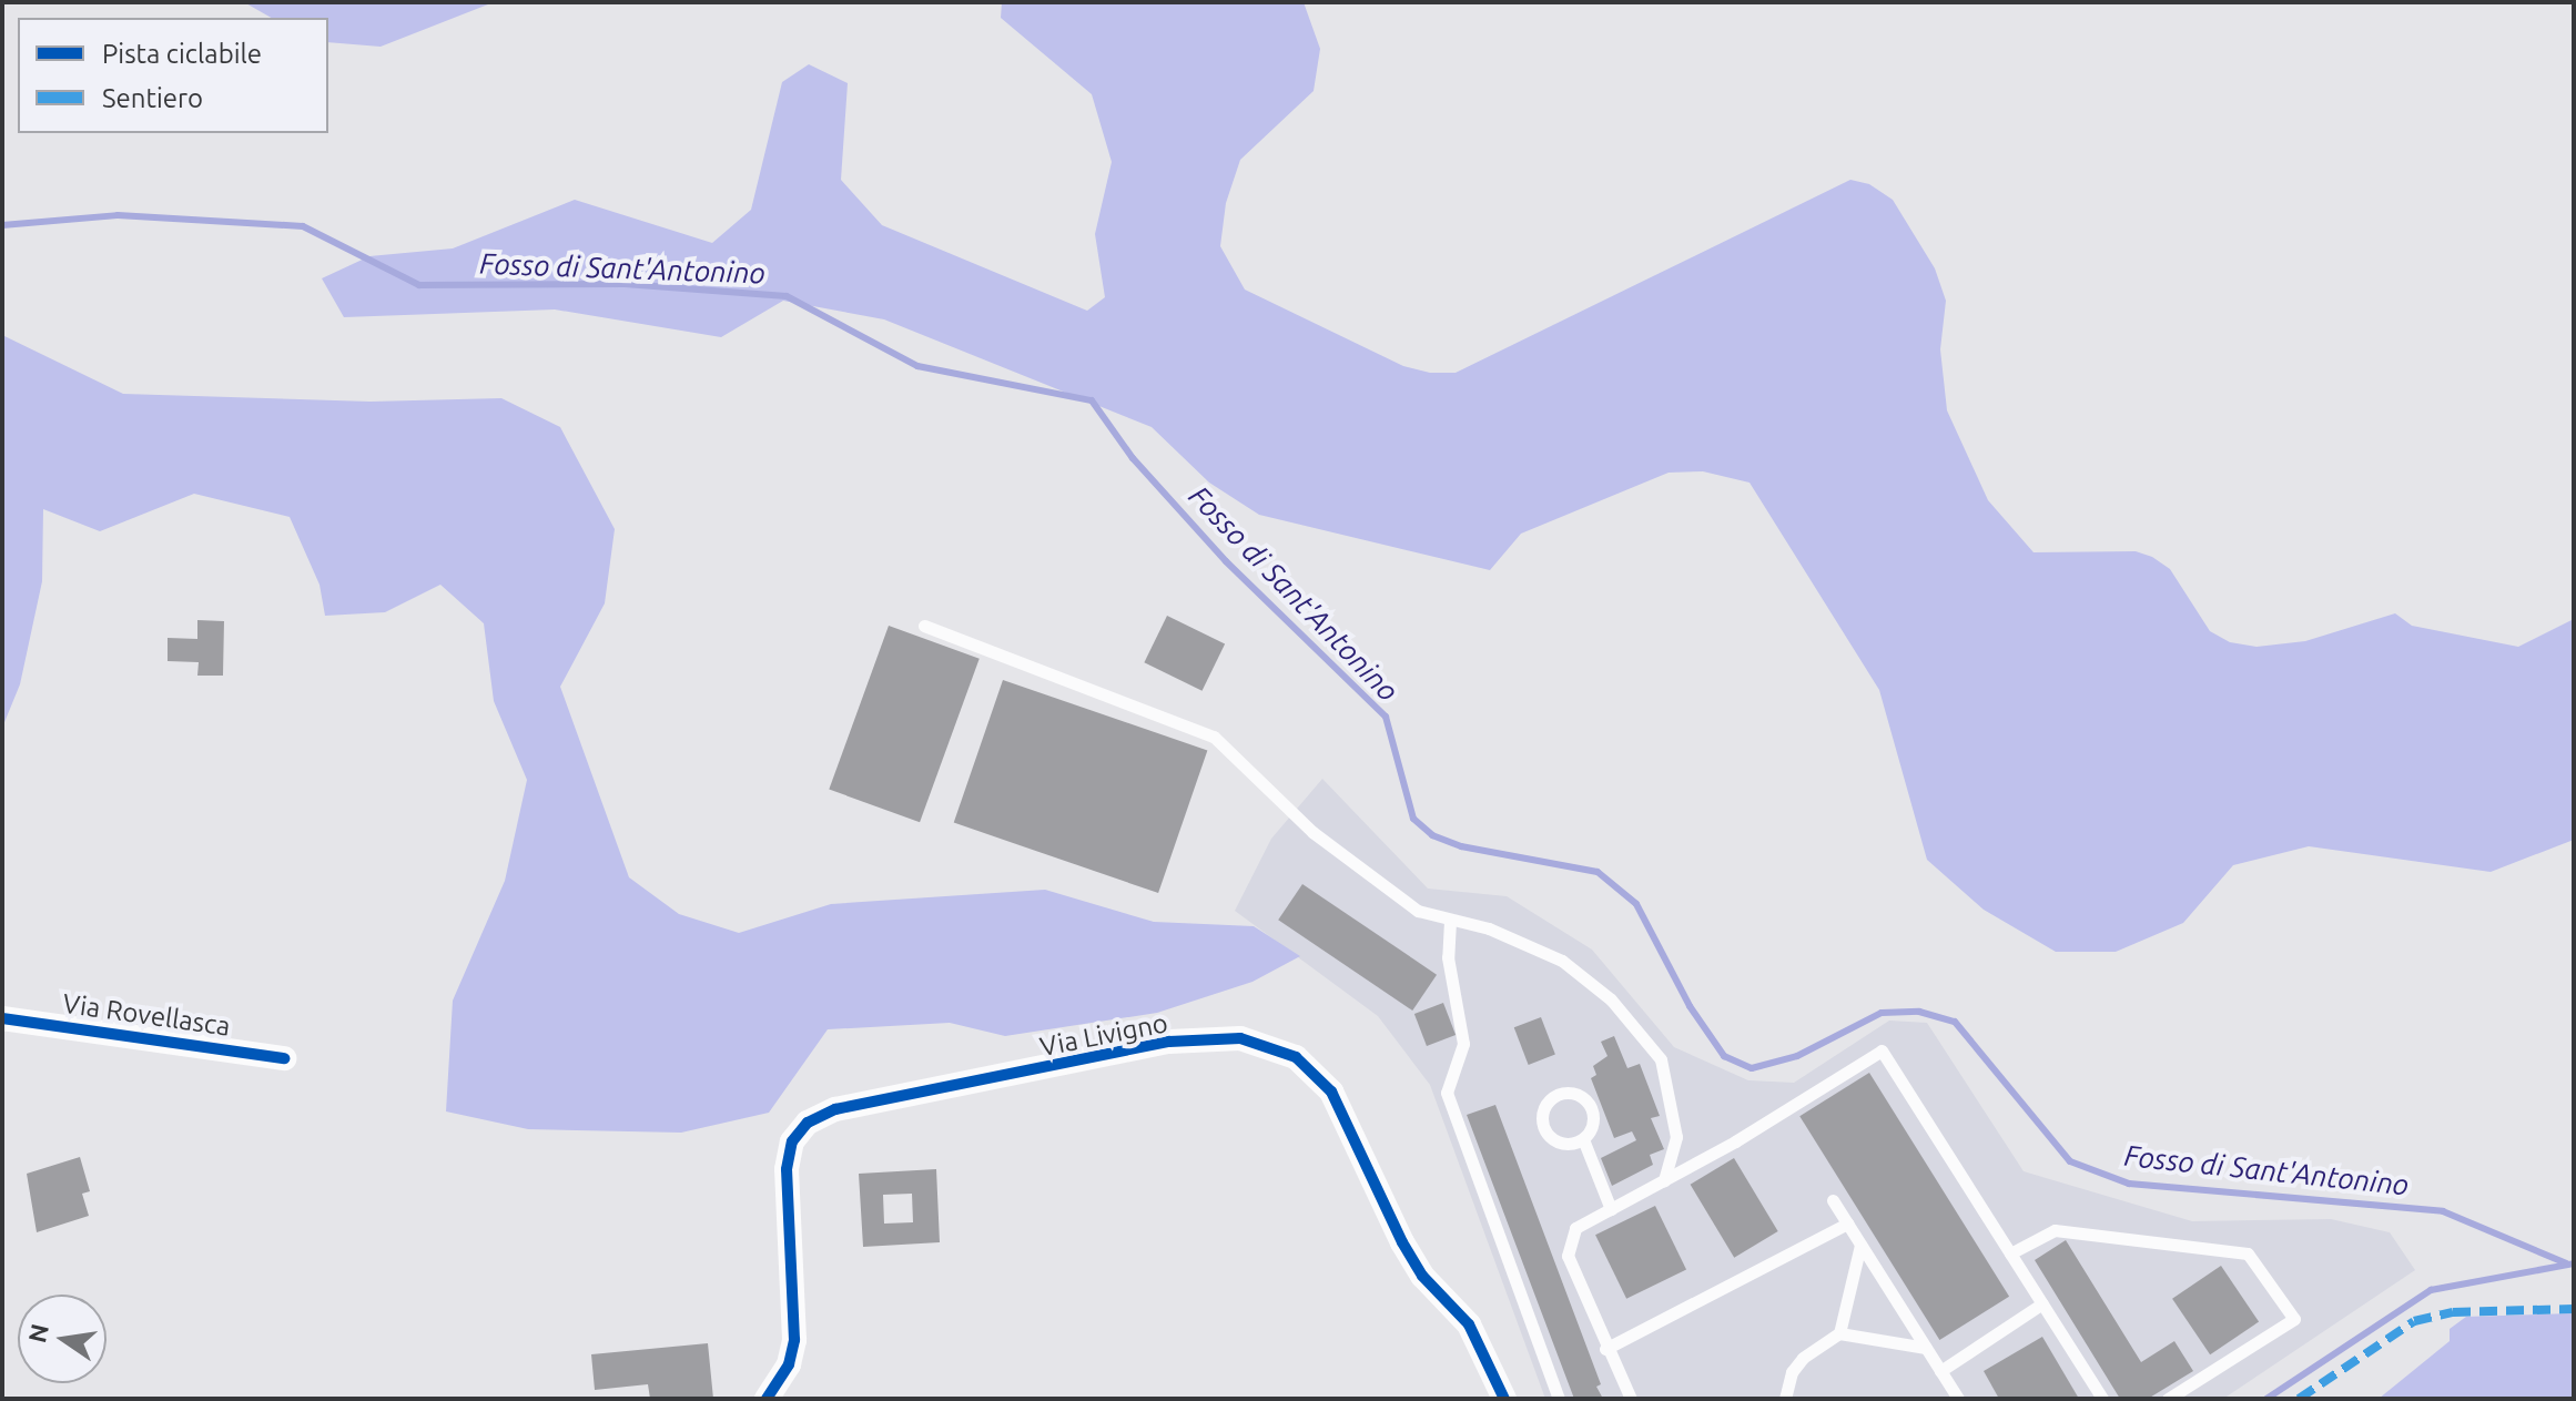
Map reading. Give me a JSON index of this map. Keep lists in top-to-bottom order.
{
  "streets": {
    "street": ["Via Rovellasca", "Via Livigno"]
  },
  "water": ["Fosso di Sant'Antonino"],
  "legend": ["Pista ciclabile", "Sentiero"],
  "north": "left"
}
